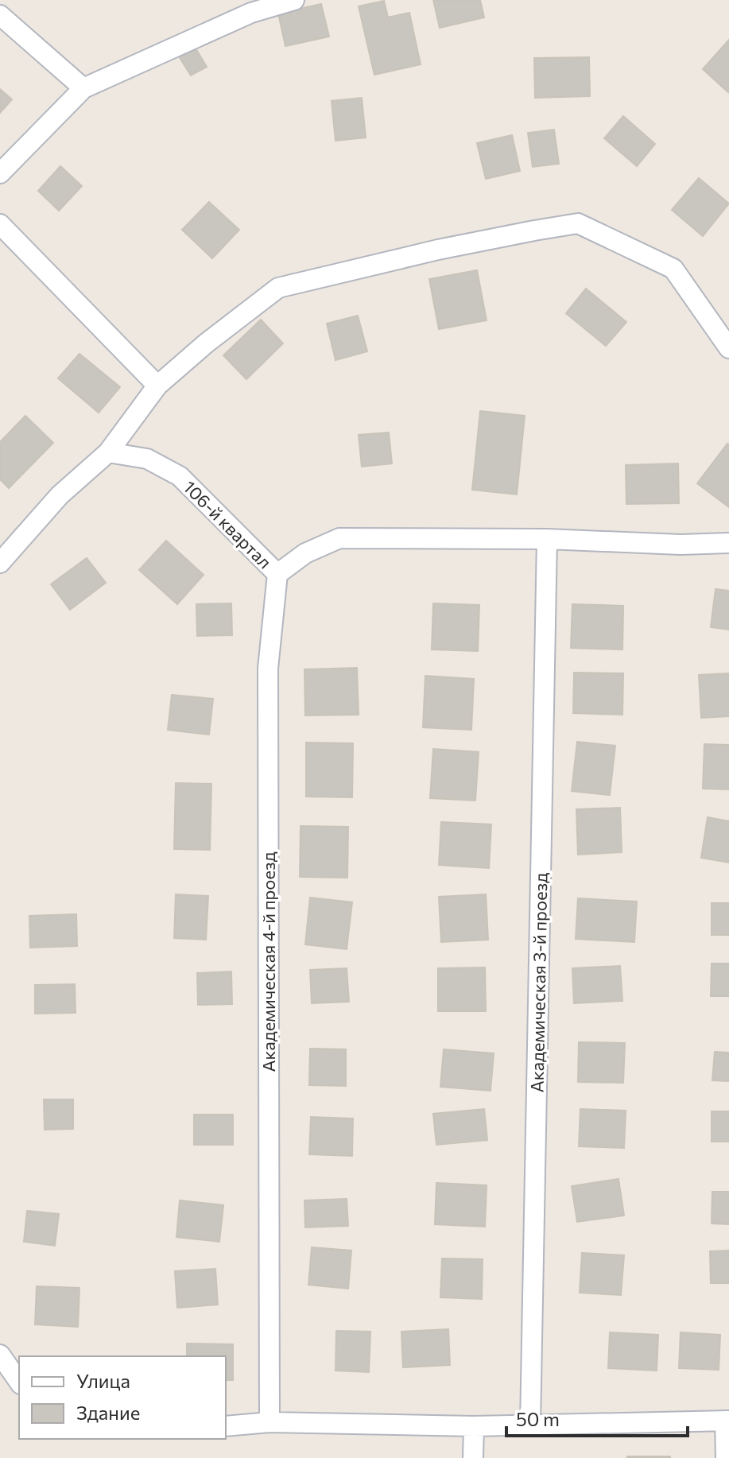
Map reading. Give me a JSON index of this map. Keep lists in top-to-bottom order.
{
  "streets": {
    "street": ["106-й квартал", "Академическая 4-й проезд", "Академическая 3-й проезд"]
  },
  "crossings": [
    ["106-й квартал", "Академическая 4-й проезд"]
  ],
  "legend": ["Улица", "Здание"],
  "scale_bar": "50 m"
}
